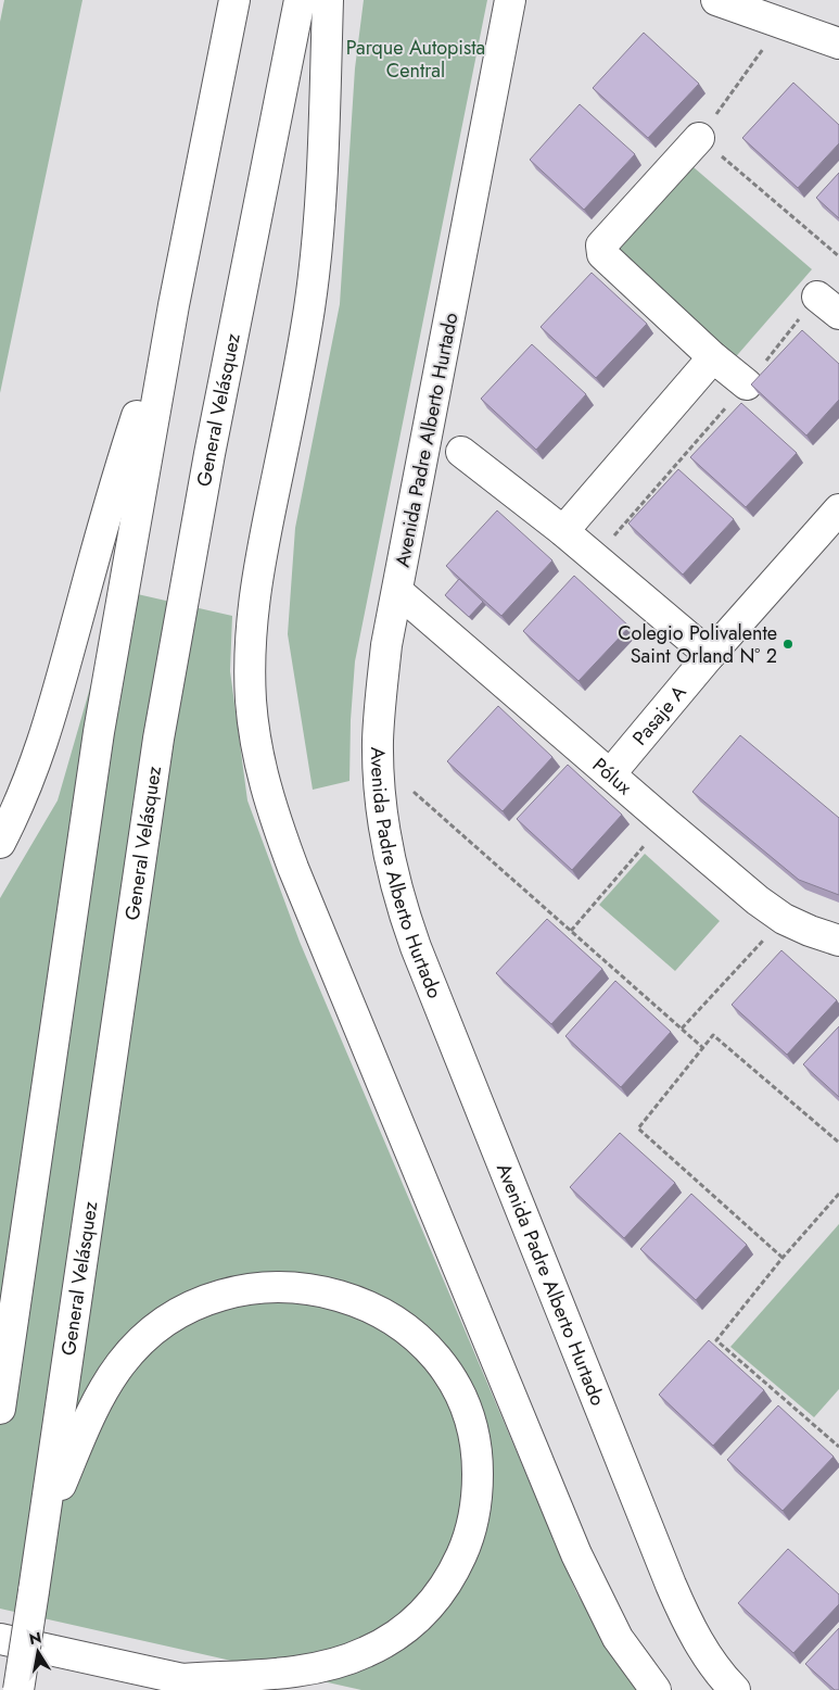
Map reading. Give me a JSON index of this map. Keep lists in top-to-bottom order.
{
  "streets": {
    "main road": [
      "General Velásquez",
      "Avenida Padre Alberto Hurtado",
      "Pasaje A",
      "Pólux"
    ]
  },
  "crossings": [
    ["Avenida Padre Alberto Hurtado", "Pólux"],
    ["Pasaje A", "Pólux"]
  ],
  "parks": ["Parque Autopista Central"],
  "places": ["Colegio Polivalente Saint Orland Nº 2"],
  "north": "top"
}
